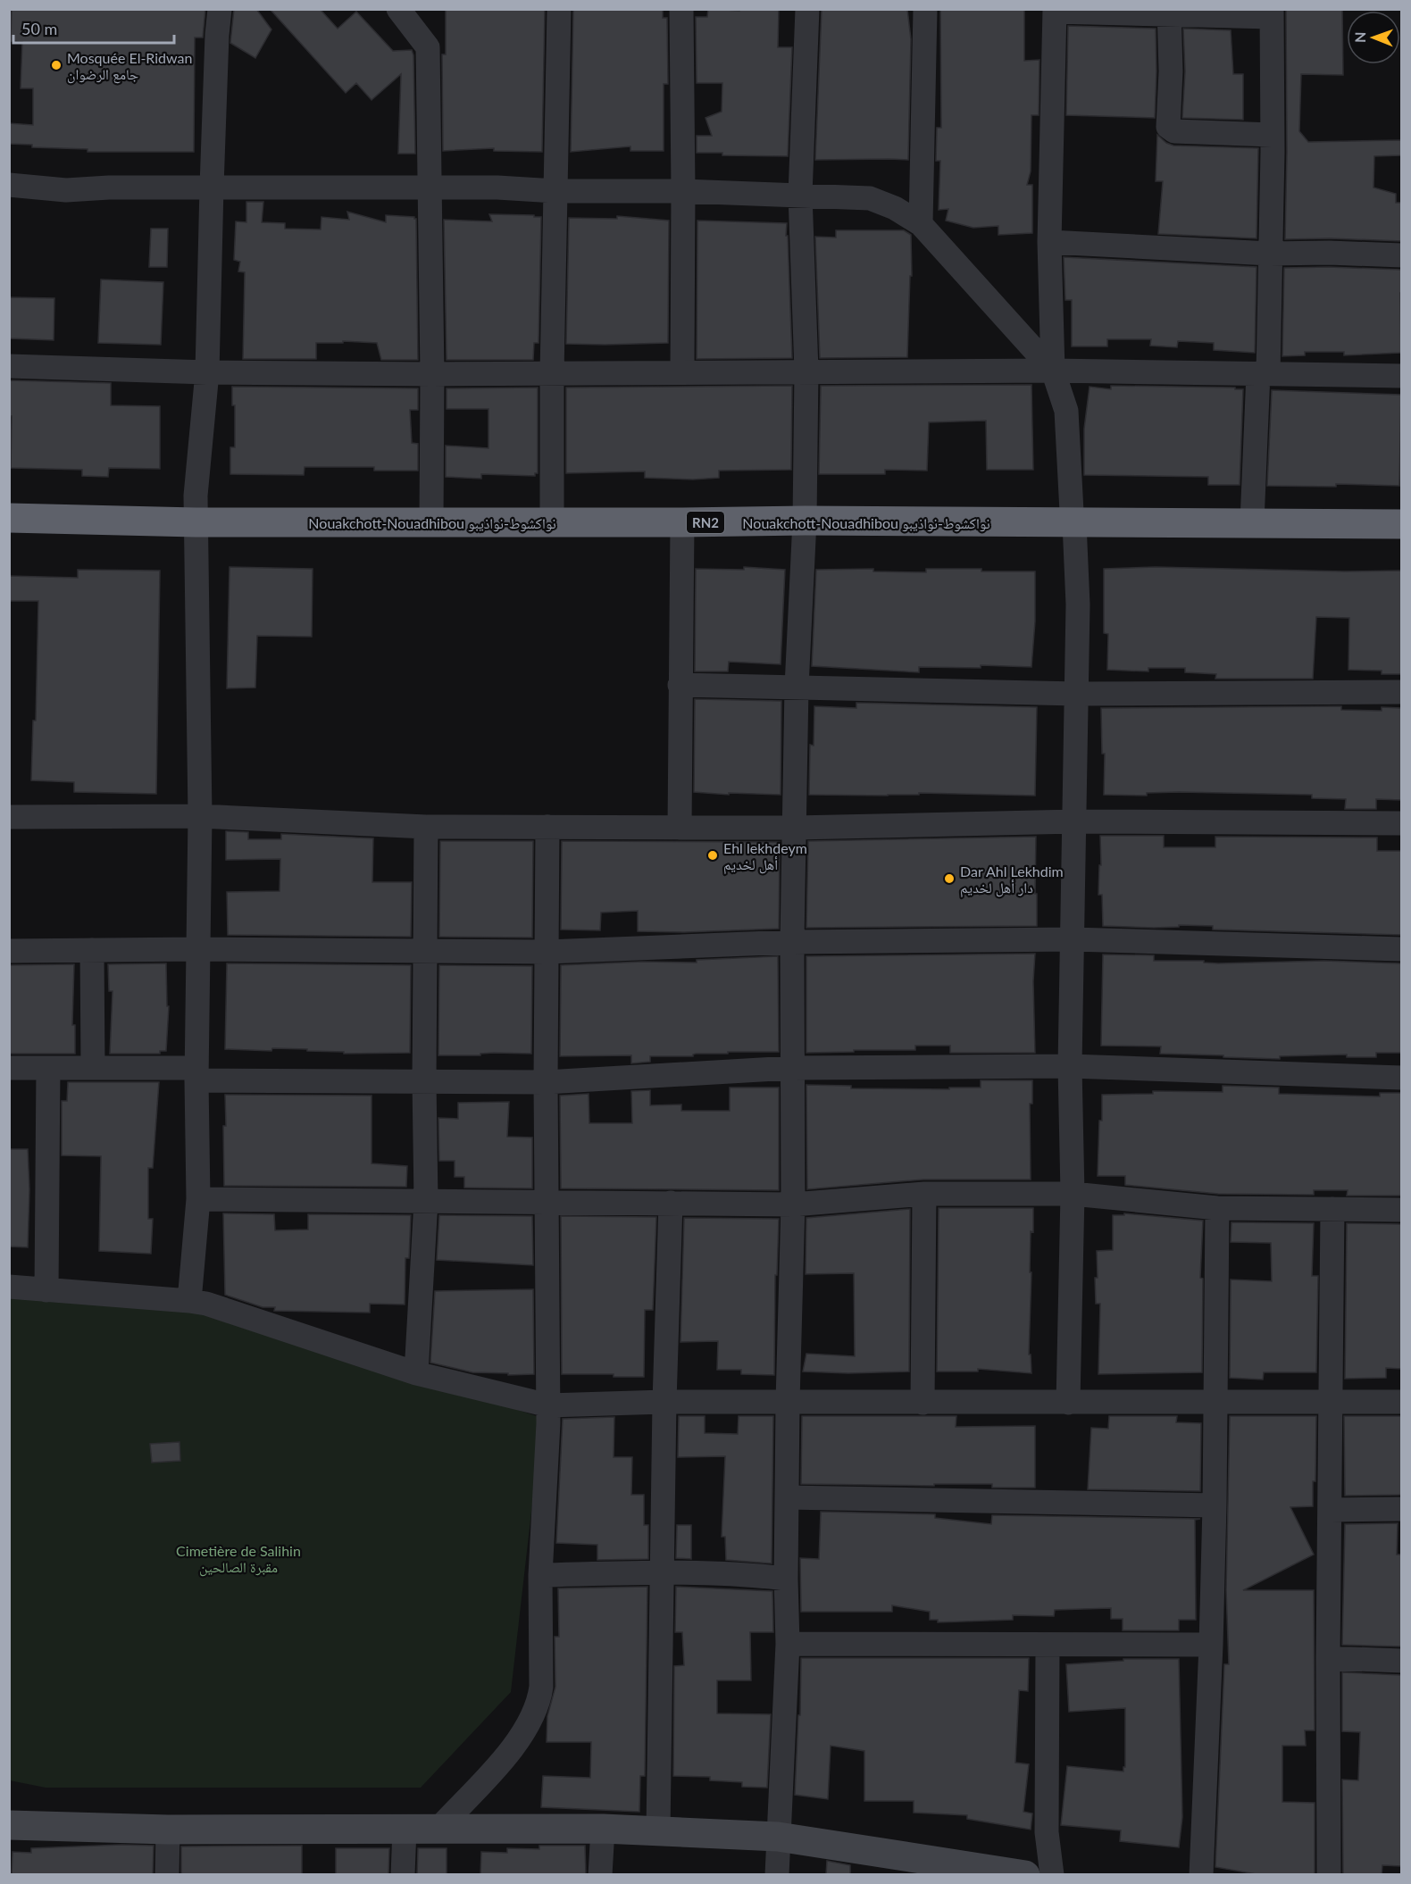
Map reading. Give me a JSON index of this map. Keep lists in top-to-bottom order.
{
  "streets": {
    "highway": ["Nouakchott-Nouadhibou نواكشوط-نواذيبو", "RN2"]
  },
  "parks": ["Cimetière de Salihin مقبرة الصالحين"],
  "places": ["Mosquée El-Ridwan جامع الرضوان", "Ehl lekhdeym أهل لخديم", "Dar Ahl Lekhdim دار أهل لخديم"],
  "scale_bar": "50 m",
  "north": "left"
}
